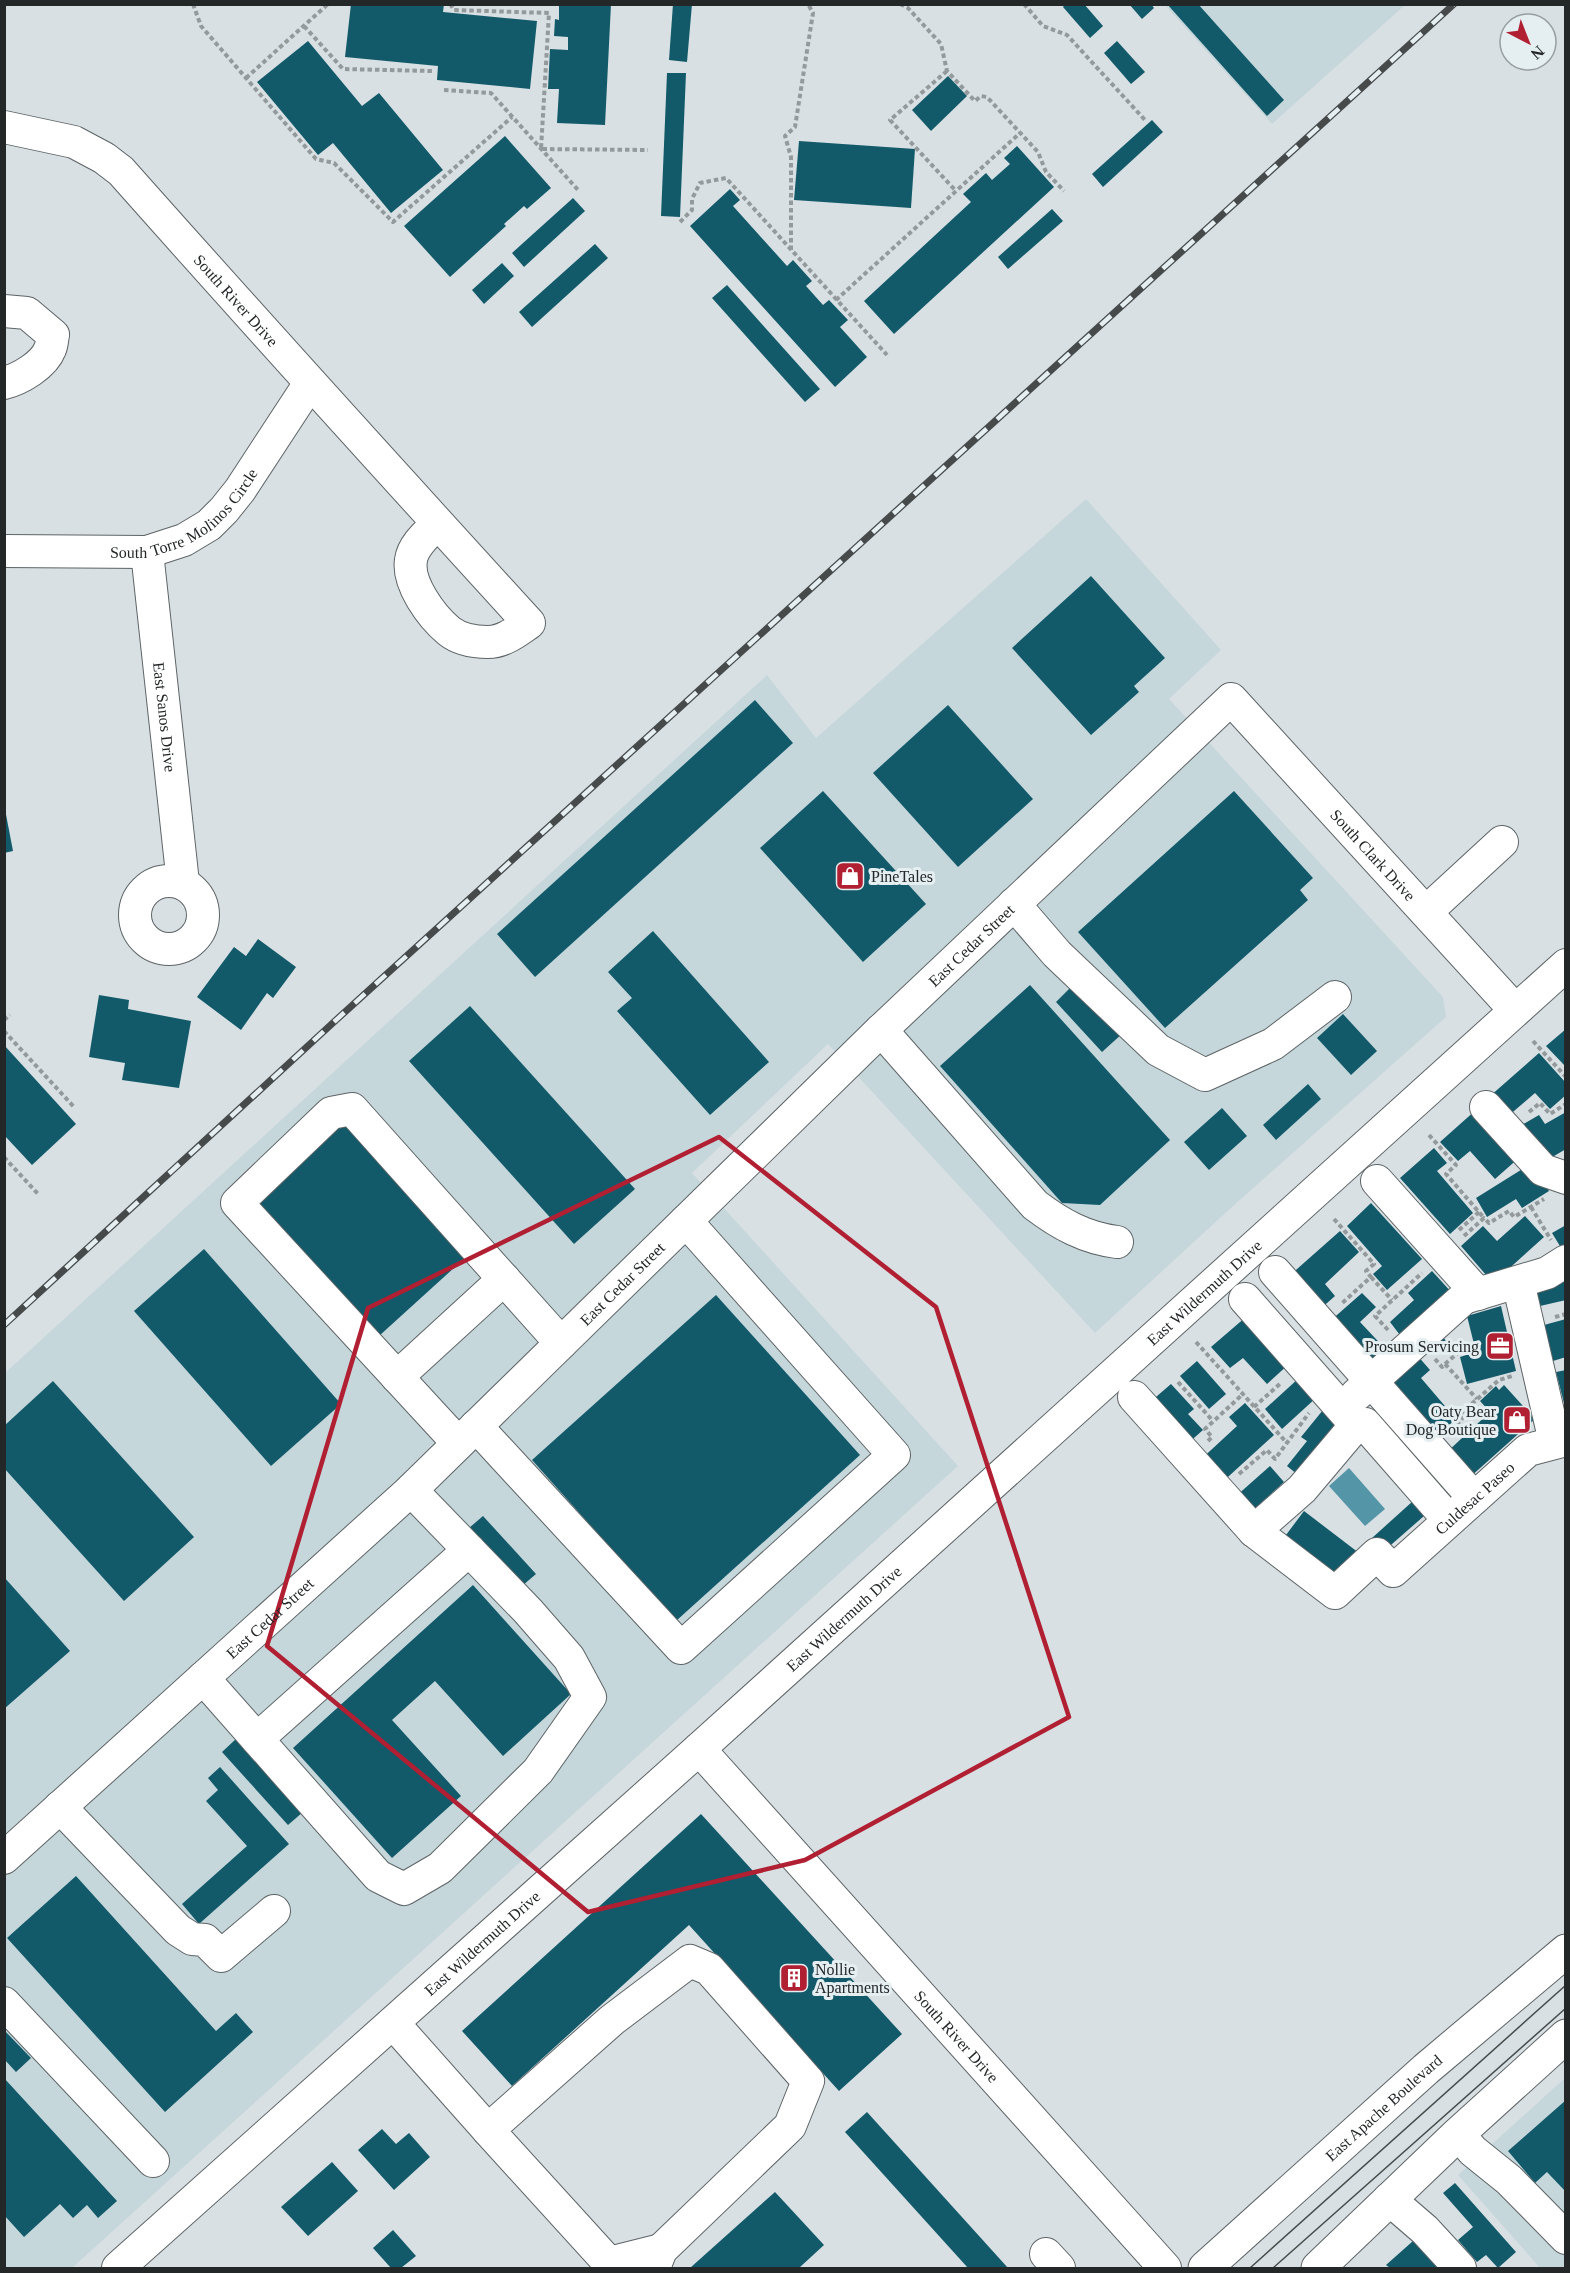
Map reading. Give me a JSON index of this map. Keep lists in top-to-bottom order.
{
  "streets": {
    "main road": ["East Apache Boulevard"],
    "street": [
      "South River Drive",
      "South Torre Molinos Circle",
      "East Sanos Drive",
      "South Clark Drive",
      "East Cedar Street",
      "East Wildermuth Drive",
      "Culdesac Paseo"
    ]
  },
  "crossings": [
    ["South River Drive", "South Torre Molinos Circle"],
    ["South River Drive", "East Wildermuth Drive"],
    ["South Torre Molinos Circle", "East Sanos Drive"],
    ["South Clark Drive", "East Cedar Street"],
    ["South Clark Drive", "East Wildermuth Drive"]
  ],
  "places": {
    "shop": ["PineTales", "Oaty Bear Dog Boutique"],
    "office": ["Prosum Servicing"],
    "building": ["Nollie Apartments"]
  },
  "north": "bottom right"
}
